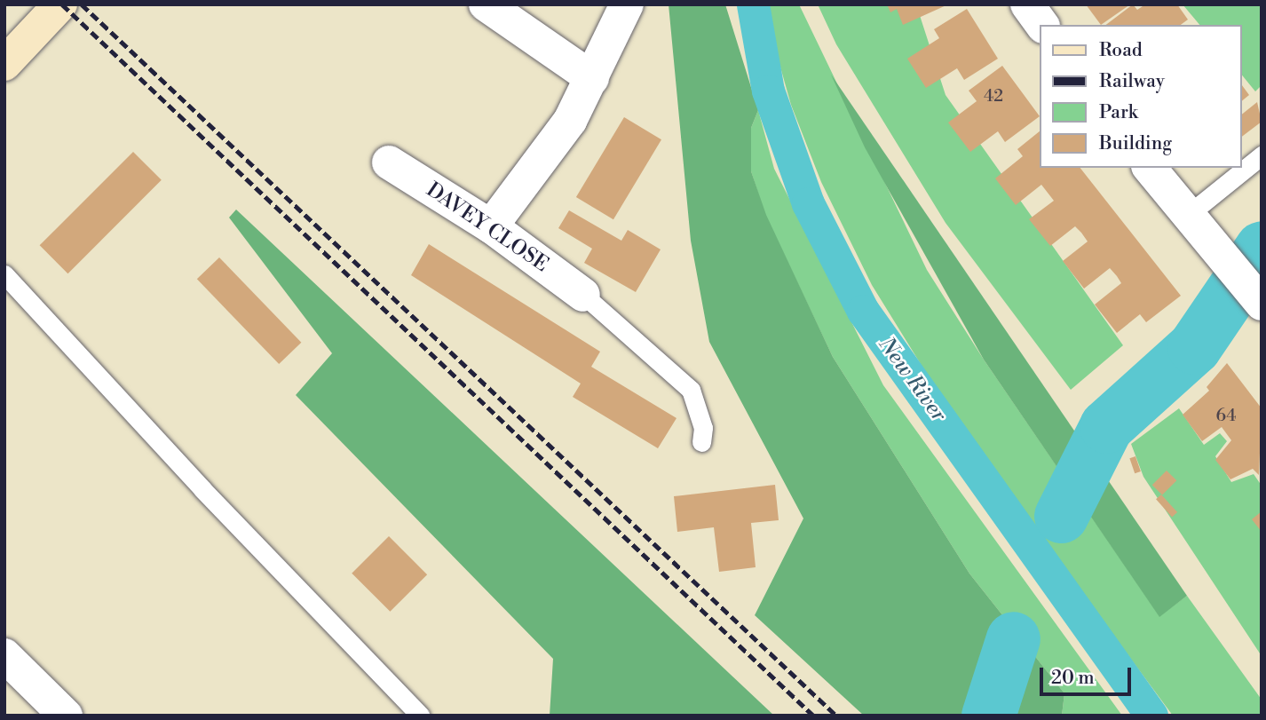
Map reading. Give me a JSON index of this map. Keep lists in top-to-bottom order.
{
  "streets": {
    "street": ["DAVEY CLOSE"]
  },
  "water": ["New River"],
  "house_numbers": ["42", "64"],
  "legend": [
    "Road",
    "Railway",
    "Park",
    "Building"
  ],
  "scale_bar": "20 m"
}
